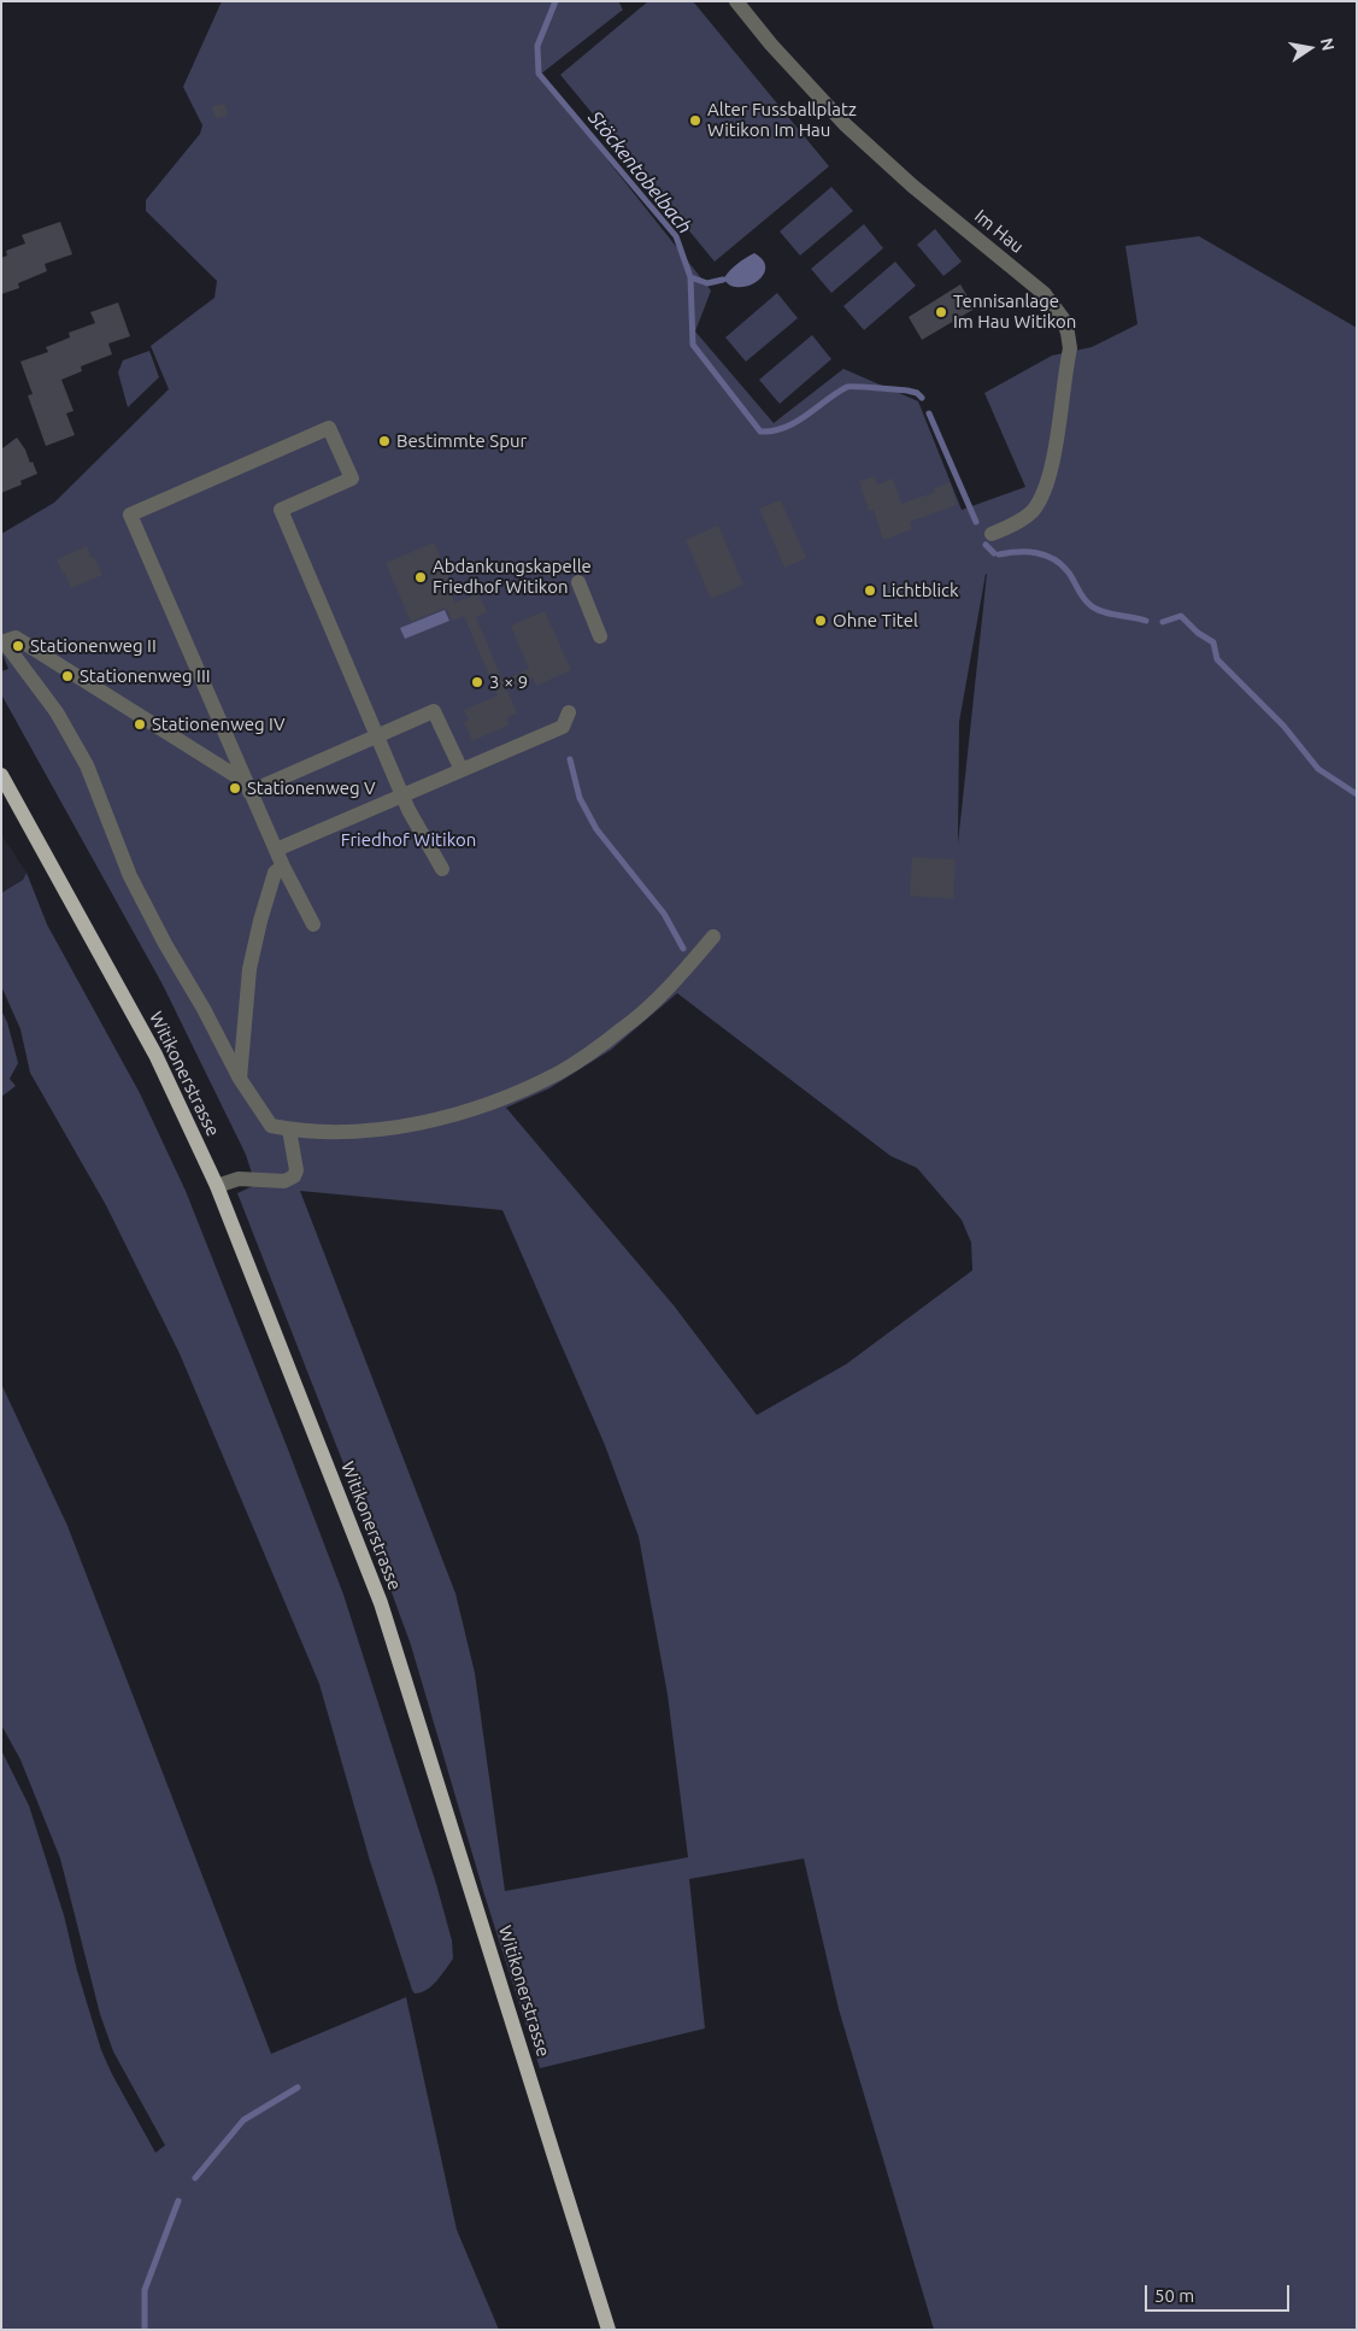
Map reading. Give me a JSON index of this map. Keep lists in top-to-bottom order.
{
  "streets": {
    "main road": ["Witikonerstrasse"],
    "street": ["Im Hau"]
  },
  "water": ["Stöckentobelbach"],
  "parks": ["Friedhof Witikon"],
  "places": [
    "Alter Fussballplatz Witikon Im Hau",
    "Tennisanlage Im Hau Witikon",
    "Bestimmte Spur",
    "Abdankungskapelle Friedhof Witikon",
    "Lichtblick",
    "Ohne Titel",
    "Stationenweg II",
    "Stationenweg III",
    "3 × 9",
    "Stationenweg IV",
    "Stationenweg V"
  ],
  "scale_bar": "50 m",
  "north": "right"
}
